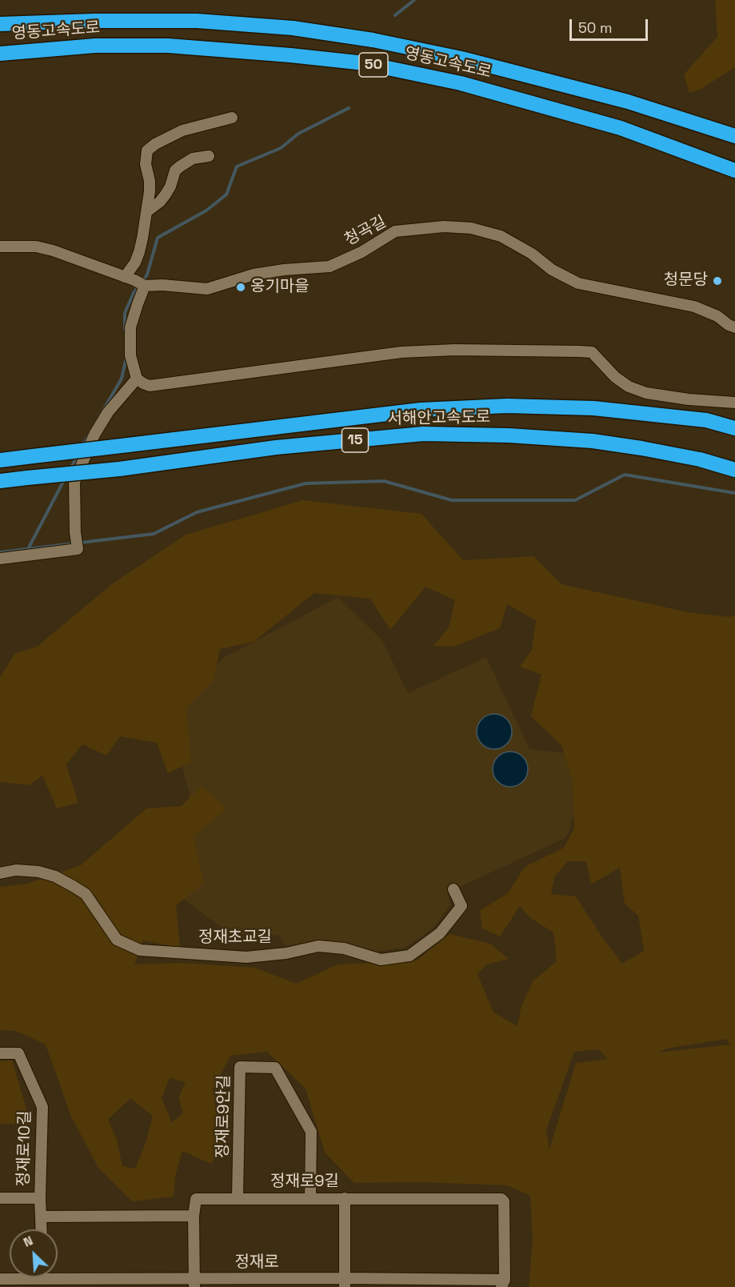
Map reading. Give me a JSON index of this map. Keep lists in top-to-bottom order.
{
  "streets": {
    "highway": [
      "영동고속도로",
      "50",
      "서해안고속도로",
      "15"
    ],
    "street": [
      "청곡길",
      "정재초교길",
      "정재로9안길",
      "정재로10길",
      "정재로9길",
      "정재로"
    ]
  },
  "crossings": [
    ["정재로9안길", "정재로9길"],
    ["정재로9길", "정재로"]
  ],
  "places": ["청문당", "옹기마을"],
  "scale_bar": "50 m",
  "north": "top left"
}
